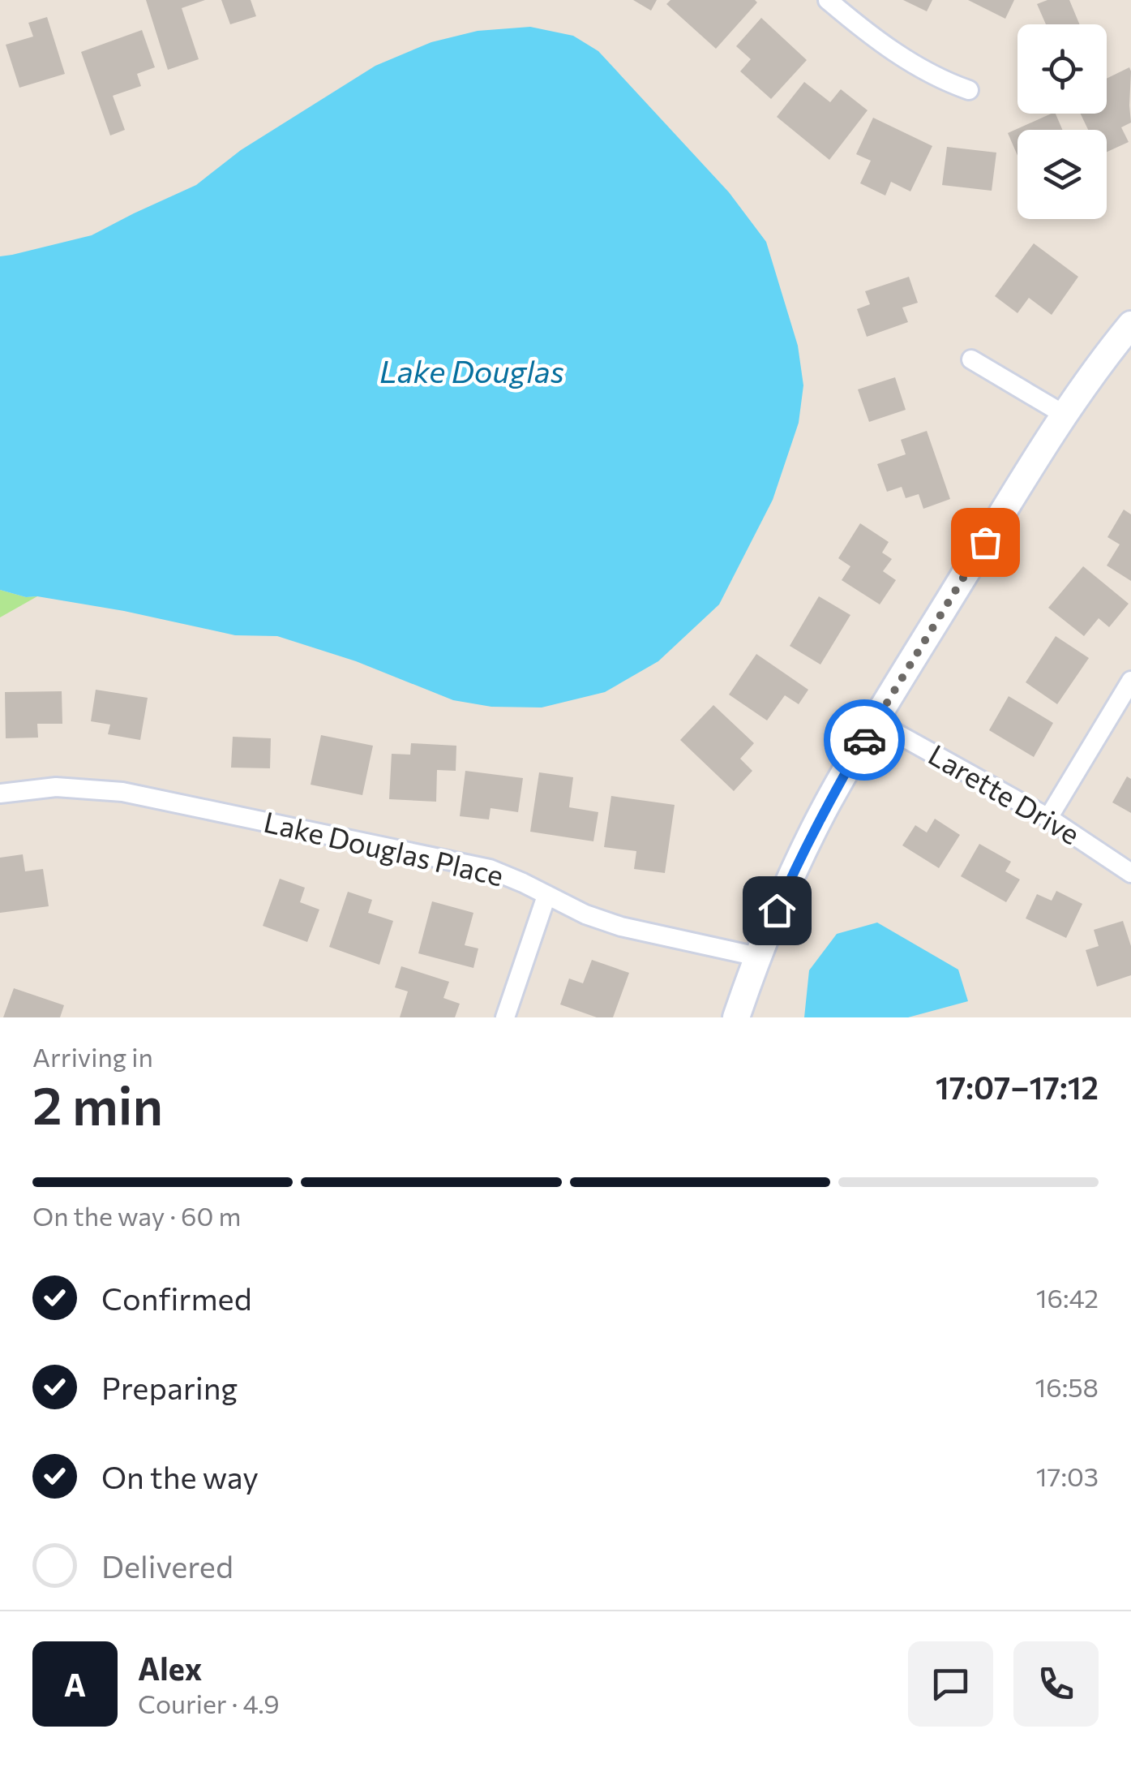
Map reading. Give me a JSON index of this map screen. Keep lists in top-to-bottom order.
{
  "streets": {
    "street": ["Larette Drive", "Lake Douglas Place"]
  },
  "water": ["Lake Douglas"],
  "page": {
    "heading": ["2 min", "Arriving in", "17:07–17:12"],
    "panel": ["Alex", "Courier · 4.9"],
    "bar": "On the way · 60 m",
    "list": [
      ["Confirmed", "16:42"],
      ["Preparing", "16:58"],
      ["On the way", "17:03"],
      "Delivered"
    ],
    "round": "A"
  }
}
